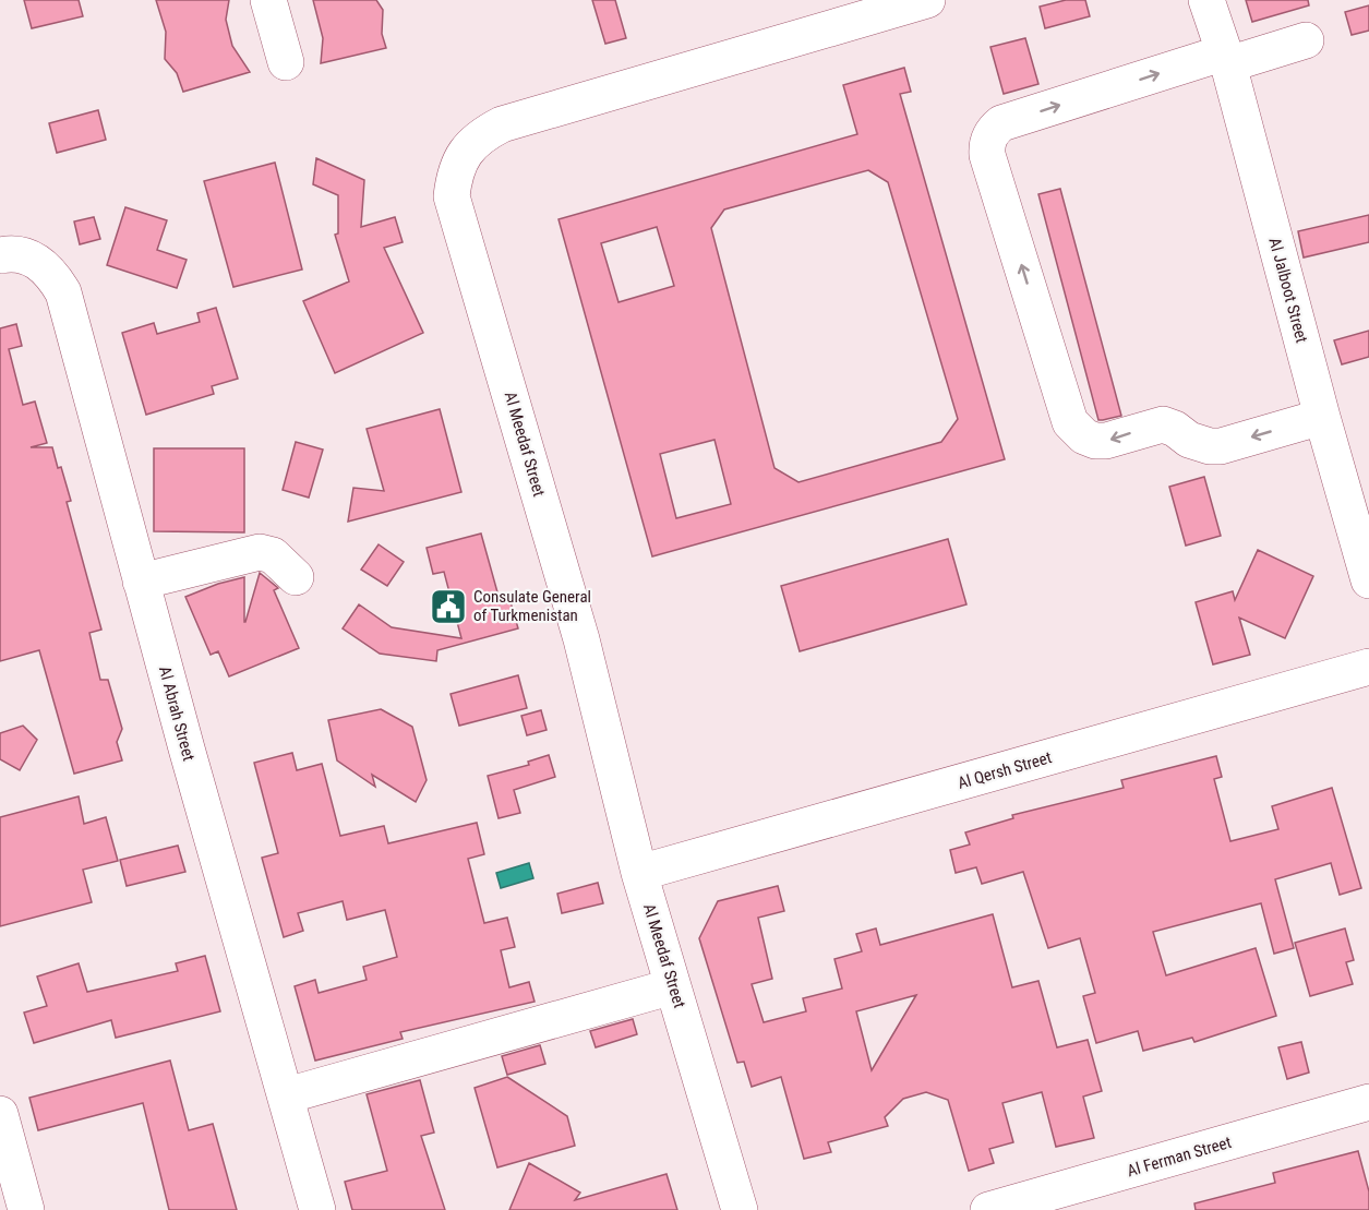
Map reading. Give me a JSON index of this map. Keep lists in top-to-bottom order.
{
  "streets": {
    "street": [
      "Al Jalboot Street",
      "Al Meedaf Street",
      "Al Abrah Street",
      "Al Qersh Street",
      "Al Ferman Street"
    ]
  },
  "crossings": [
    ["Al Meedaf Street", "Al Qersh Street"]
  ],
  "places": {
    "public building": ["Consulate General of Turkmenistan"]
  }
}
